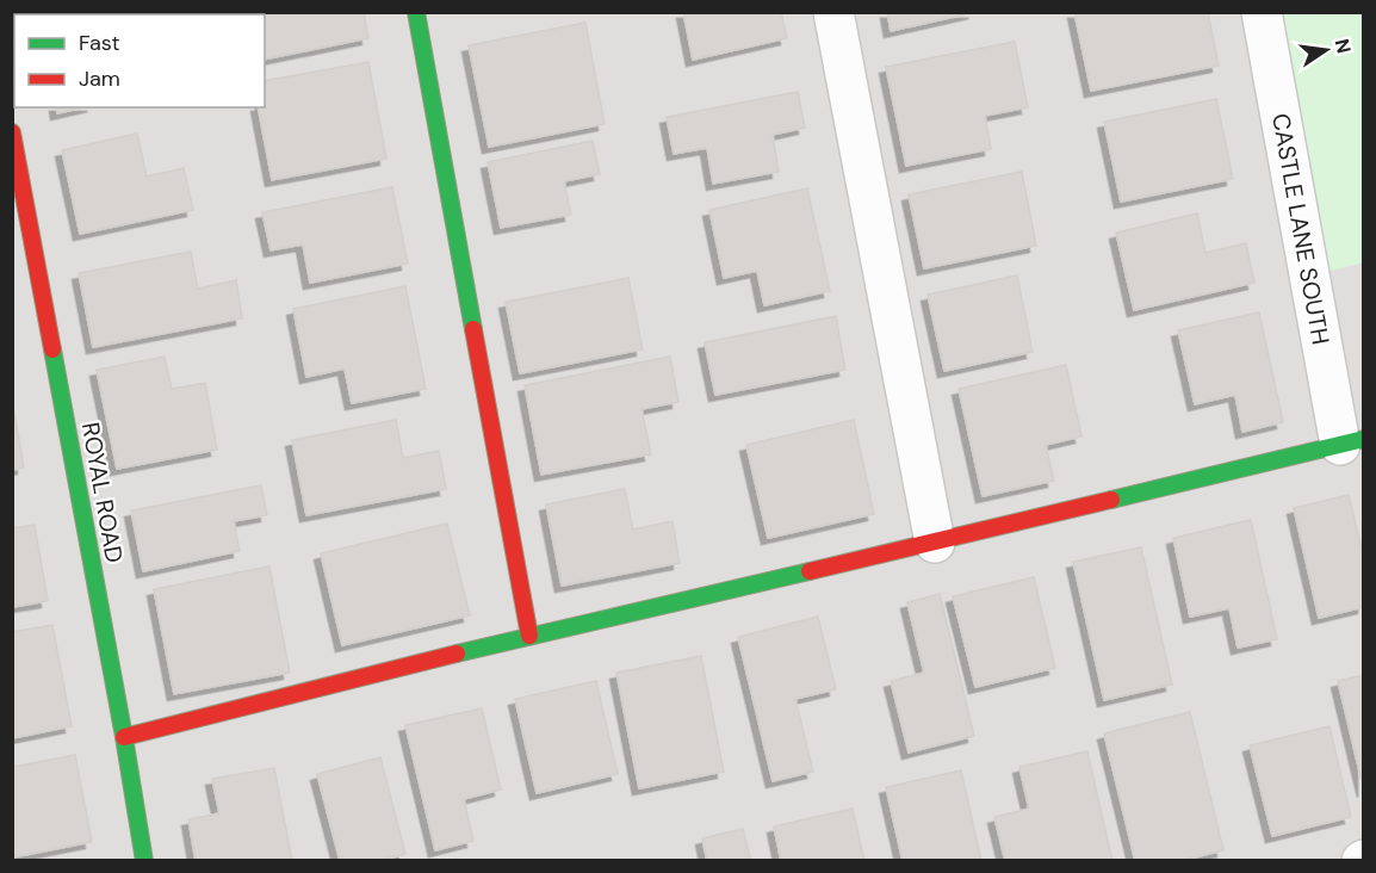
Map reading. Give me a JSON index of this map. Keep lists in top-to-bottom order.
{
  "streets": {
    "street": ["CASTLE LANE SOUTH", "ROYAL ROAD"]
  },
  "legend": ["Fast", "Jam"],
  "north": "right"
}
